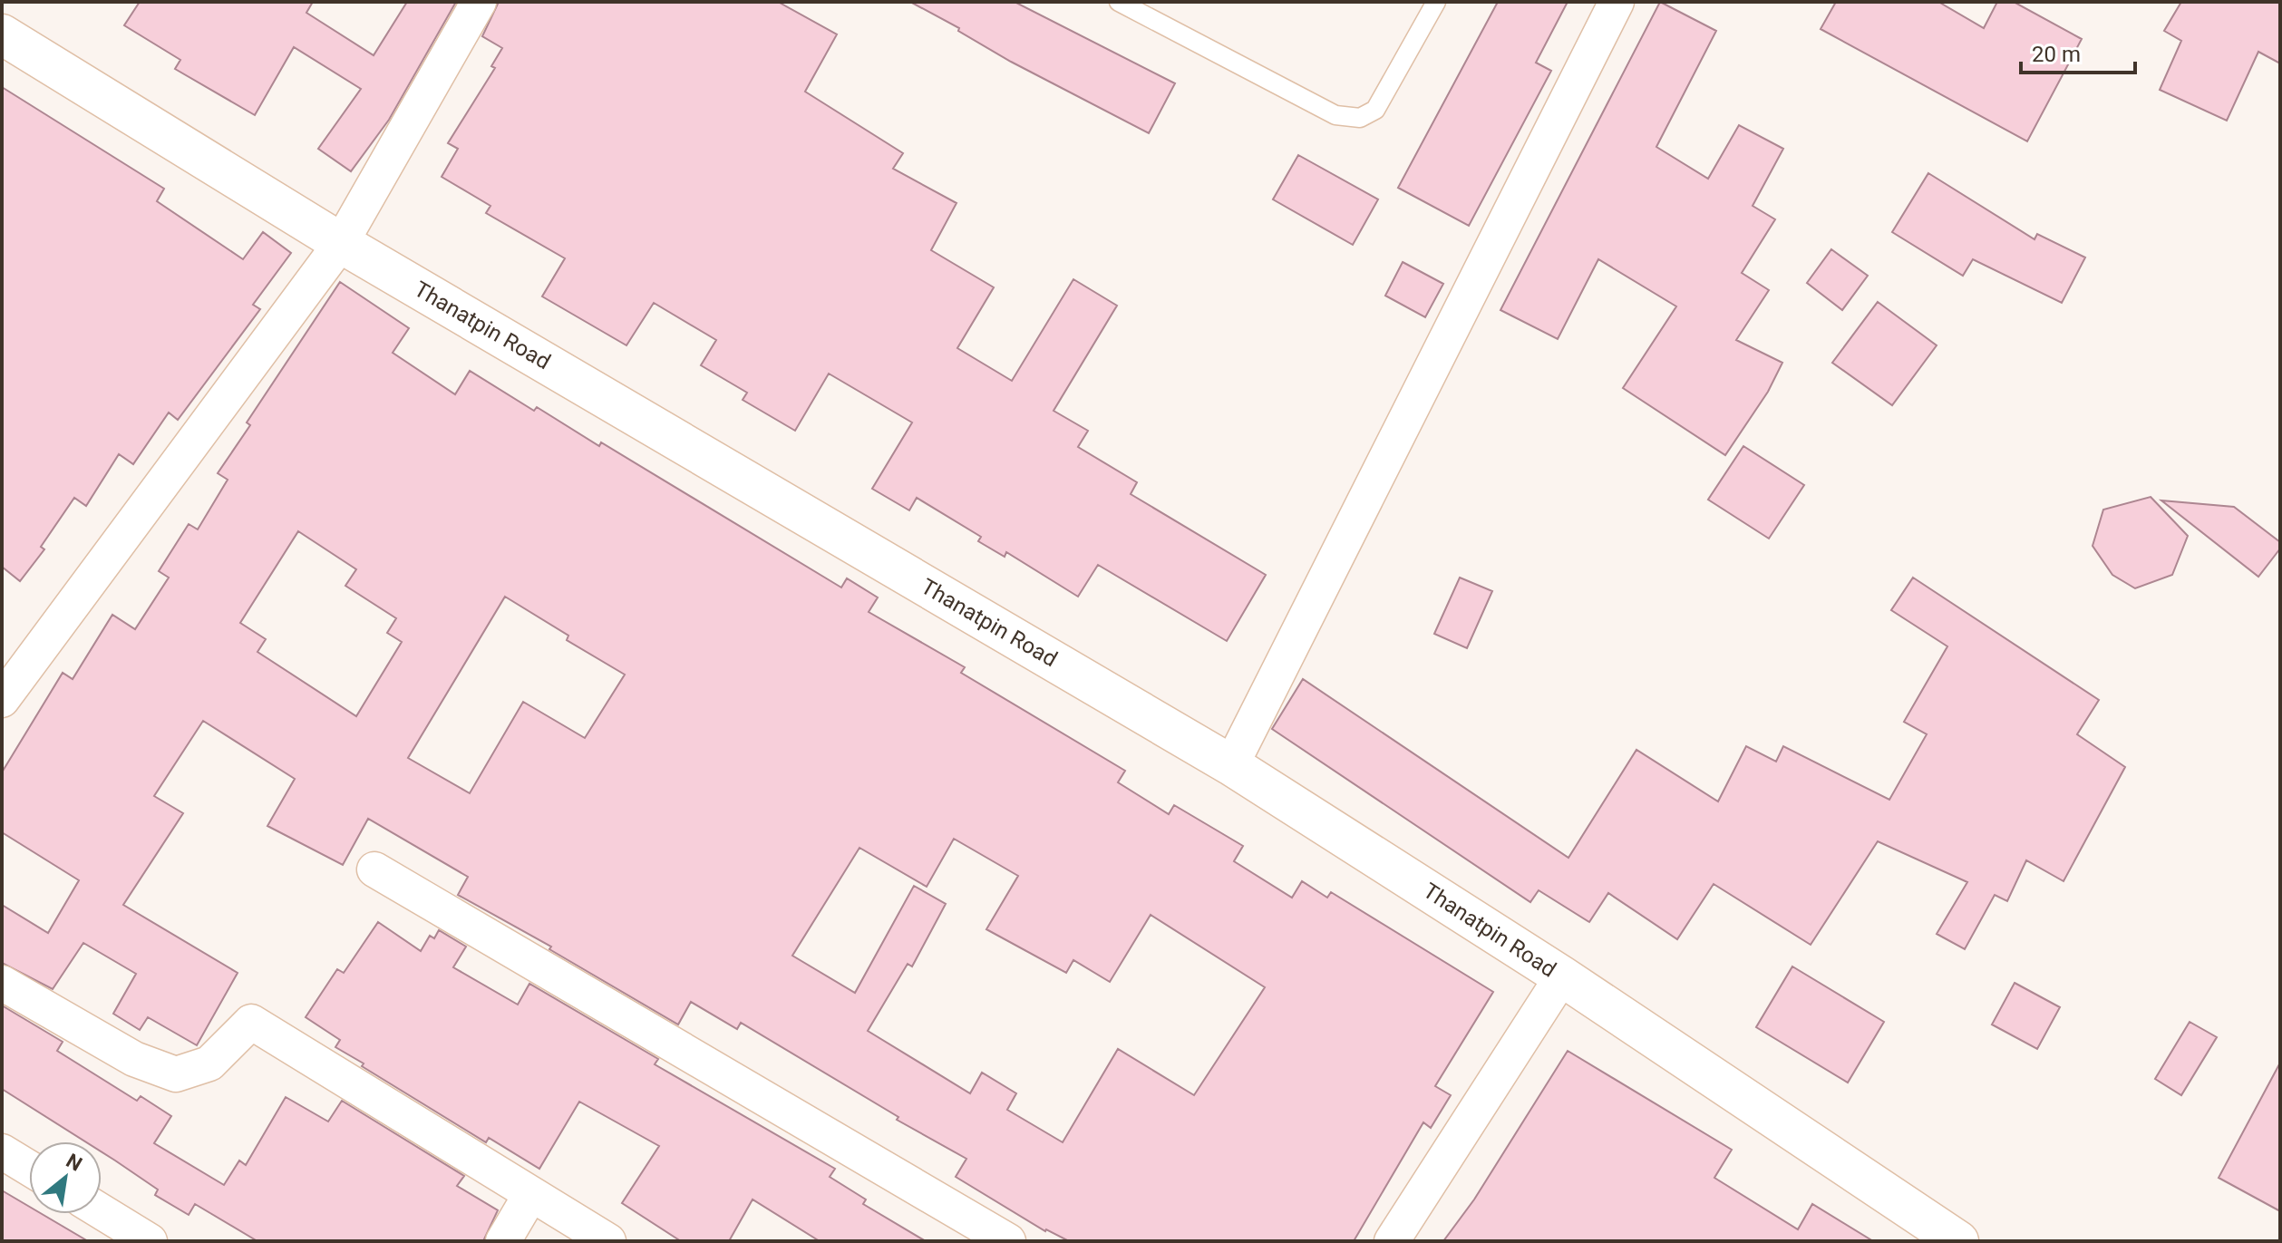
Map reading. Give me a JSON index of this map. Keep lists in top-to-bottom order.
{
  "streets": {
    "main road": ["Thanatpin Road"]
  },
  "scale_bar": "20 m",
  "north": "top right"
}
